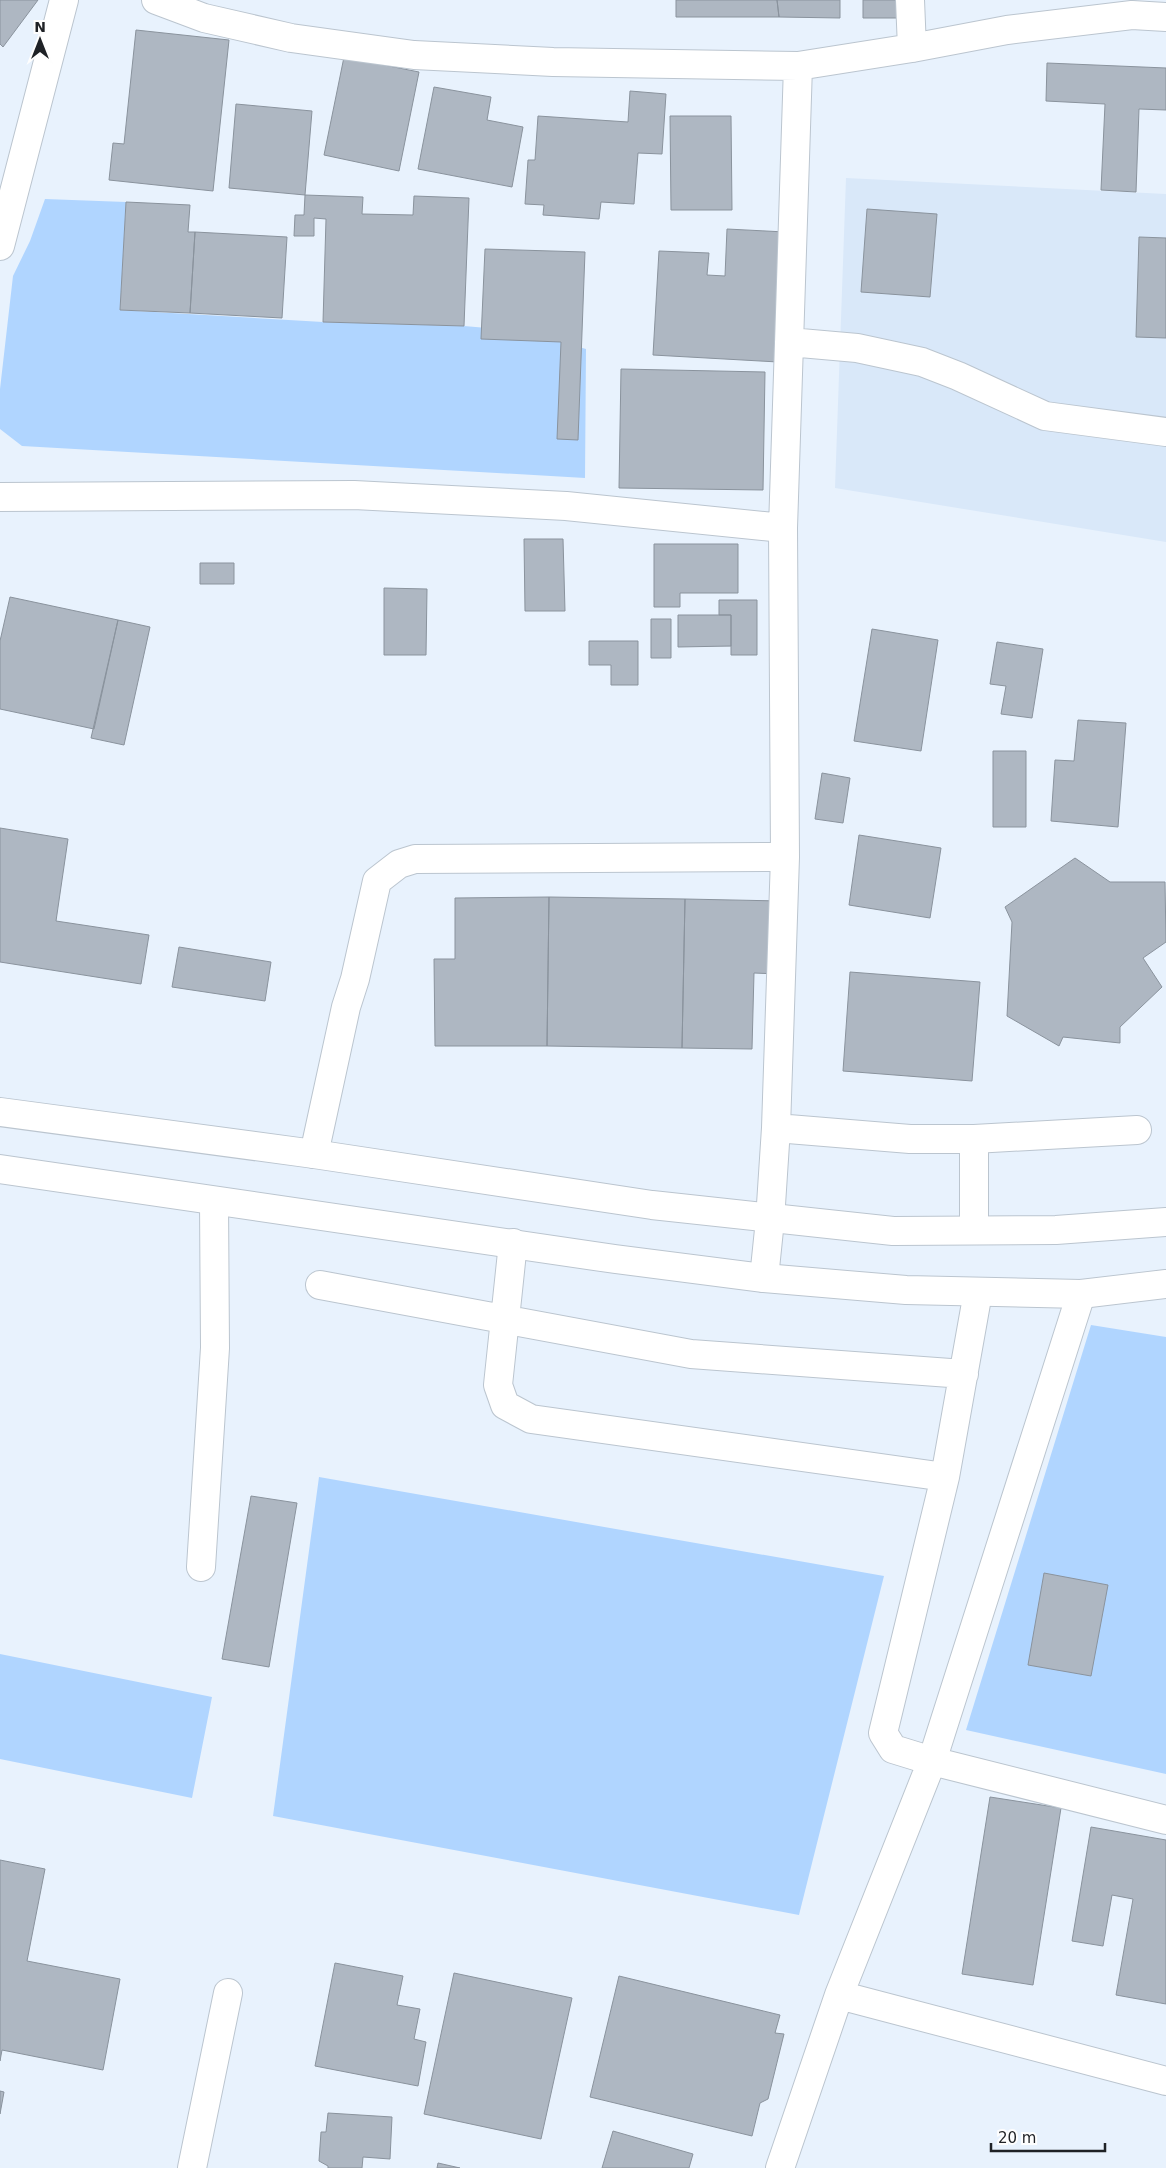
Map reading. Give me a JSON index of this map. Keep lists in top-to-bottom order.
{
  "scale_bar": "20 m",
  "north": "top"
}
